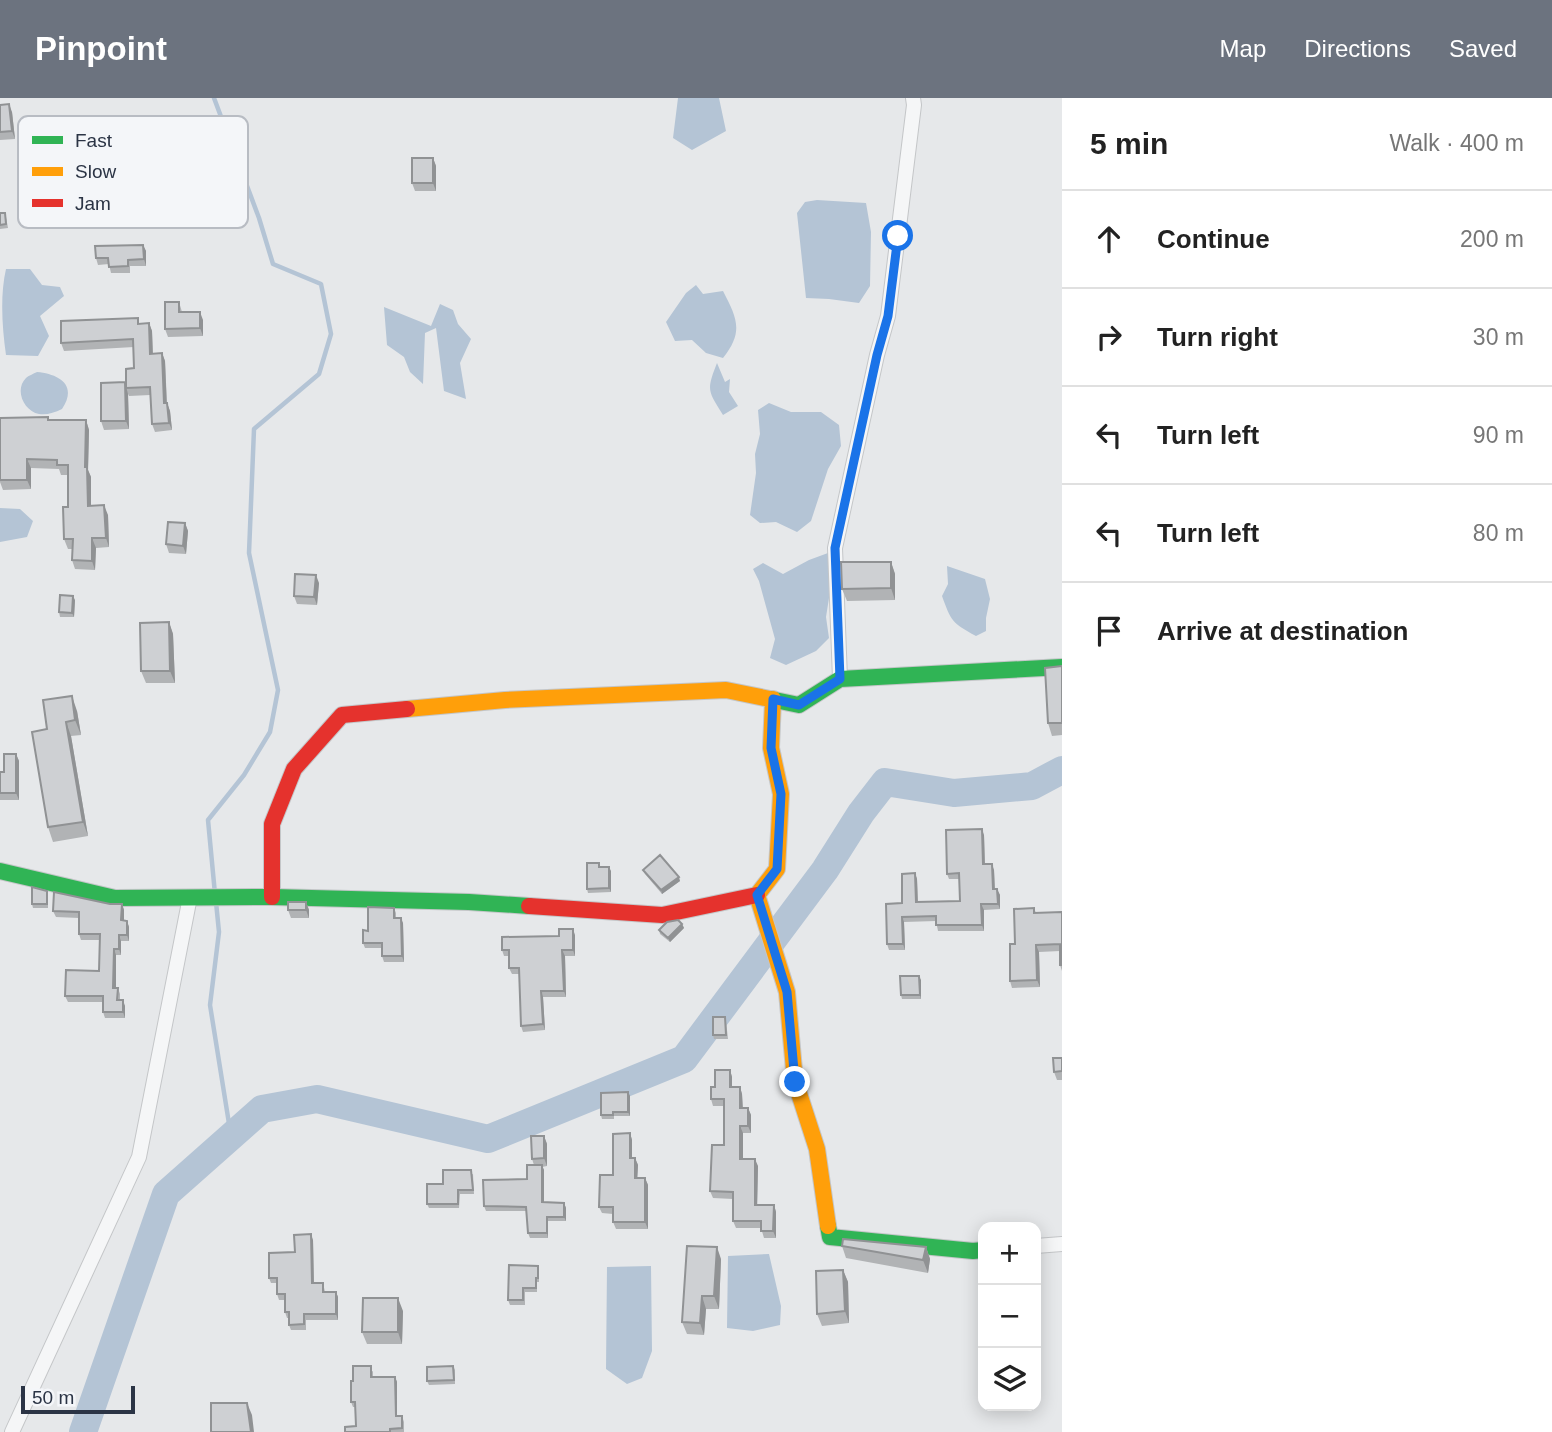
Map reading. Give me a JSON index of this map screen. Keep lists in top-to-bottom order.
{
  "legend": ["Fast", "Slow", "Jam"],
  "scale_bar": "50 m",
  "page": {
    "header": "Pinpoint",
    "nav": ["Map", "Directions", "Saved"],
    "heading": ["5 min", "Walk · 400 m"],
    "list": [
      ["Continue", "200 m"],
      ["Turn right", "30 m"],
      ["Turn left", "90 m"],
      ["Turn left", "80 m"],
      "Arrive at destination"
    ],
    "map_buttons": ["+", "−"],
    "scale": "50 m"
  }
}
